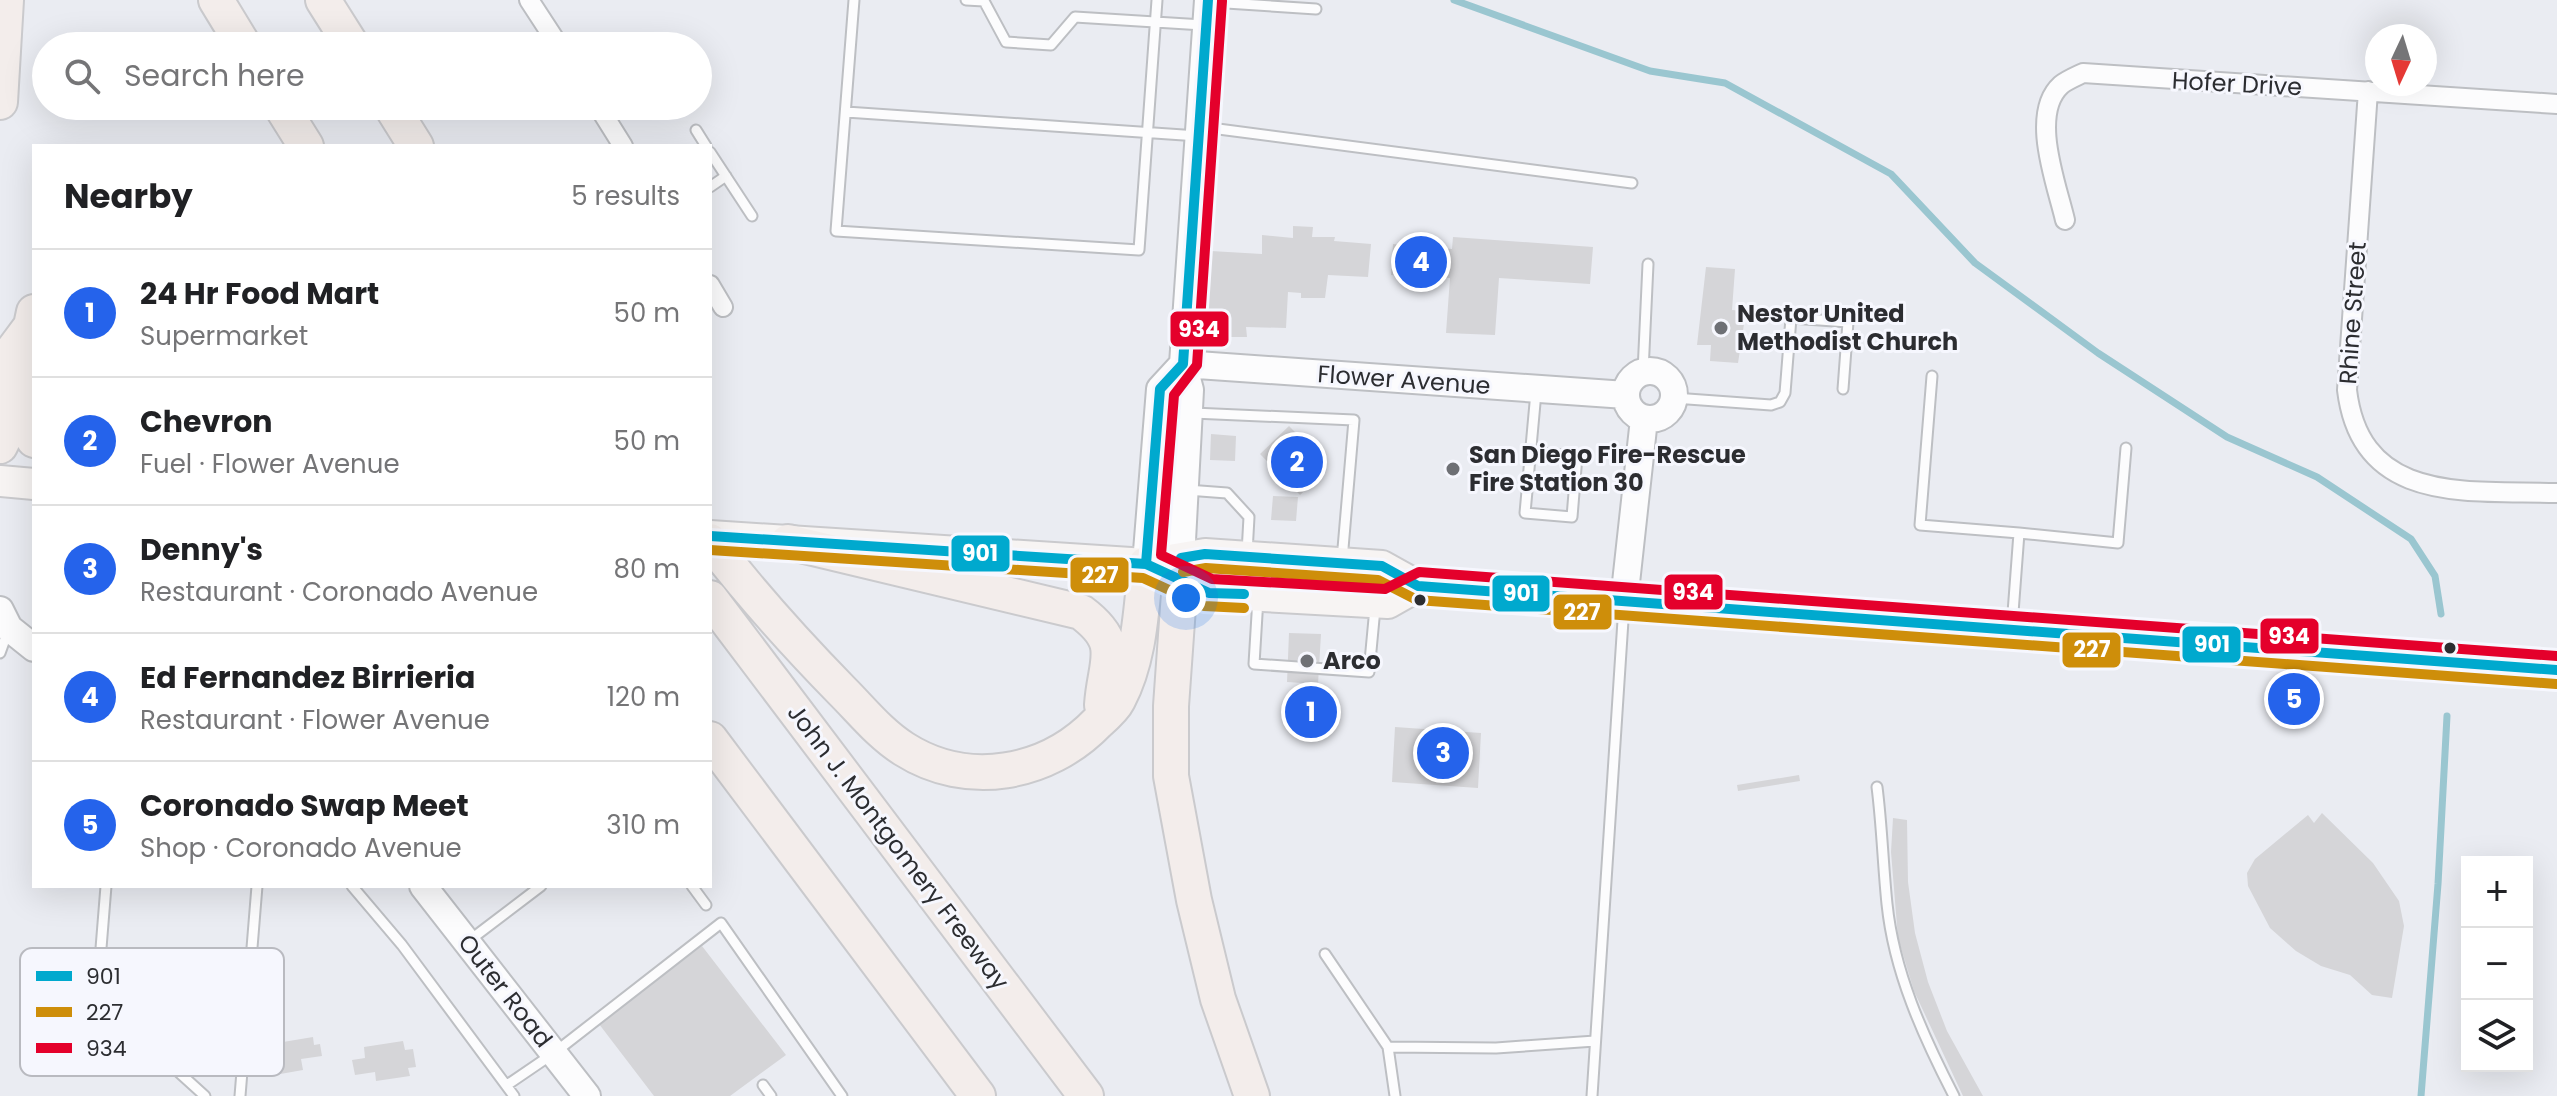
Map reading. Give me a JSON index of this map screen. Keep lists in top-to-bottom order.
{
  "streets": {
    "highway": ["John J. Montgomery Freeway"],
    "street": [
      "Hofer Drive",
      "Rhine Street",
      "Flower Avenue",
      "Outer Road"
    ]
  },
  "places": ["Nestor United Methodist Church", "San Diego Fire-Rescue Fire Station 30", "Arco"],
  "lines": ["transit line 901", "transit line 934", "transit line 227"],
  "legend": ["901", "227", "934"],
  "north": "bottom",
  "page": {
    "search": "Search here",
    "heading": ["Nearby", "5 results"],
    "pins": [
      "4",
      "2",
      "5",
      "1",
      "3"
    ],
    "list": [
      {
        "mark": "1",
        "name": "24 Hr Food Mart",
        "note": "Supermarket",
        "value": "50 m"
      },
      {
        "mark": "2",
        "name": "Chevron",
        "note": "Fuel · Flower Avenue",
        "value": "50 m"
      },
      {
        "mark": "3",
        "name": "Denny's",
        "note": "Restaurant · Coronado Avenue",
        "value": "80 m"
      },
      {
        "mark": "4",
        "name": "Ed Fernandez Birrieria",
        "note": "Restaurant · Flower Avenue",
        "value": "120 m"
      },
      {
        "mark": "5",
        "name": "Coronado Swap Meet",
        "note": "Shop · Coronado Avenue",
        "value": "310 m"
      }
    ],
    "map_buttons": ["+", "−"]
  }
}
